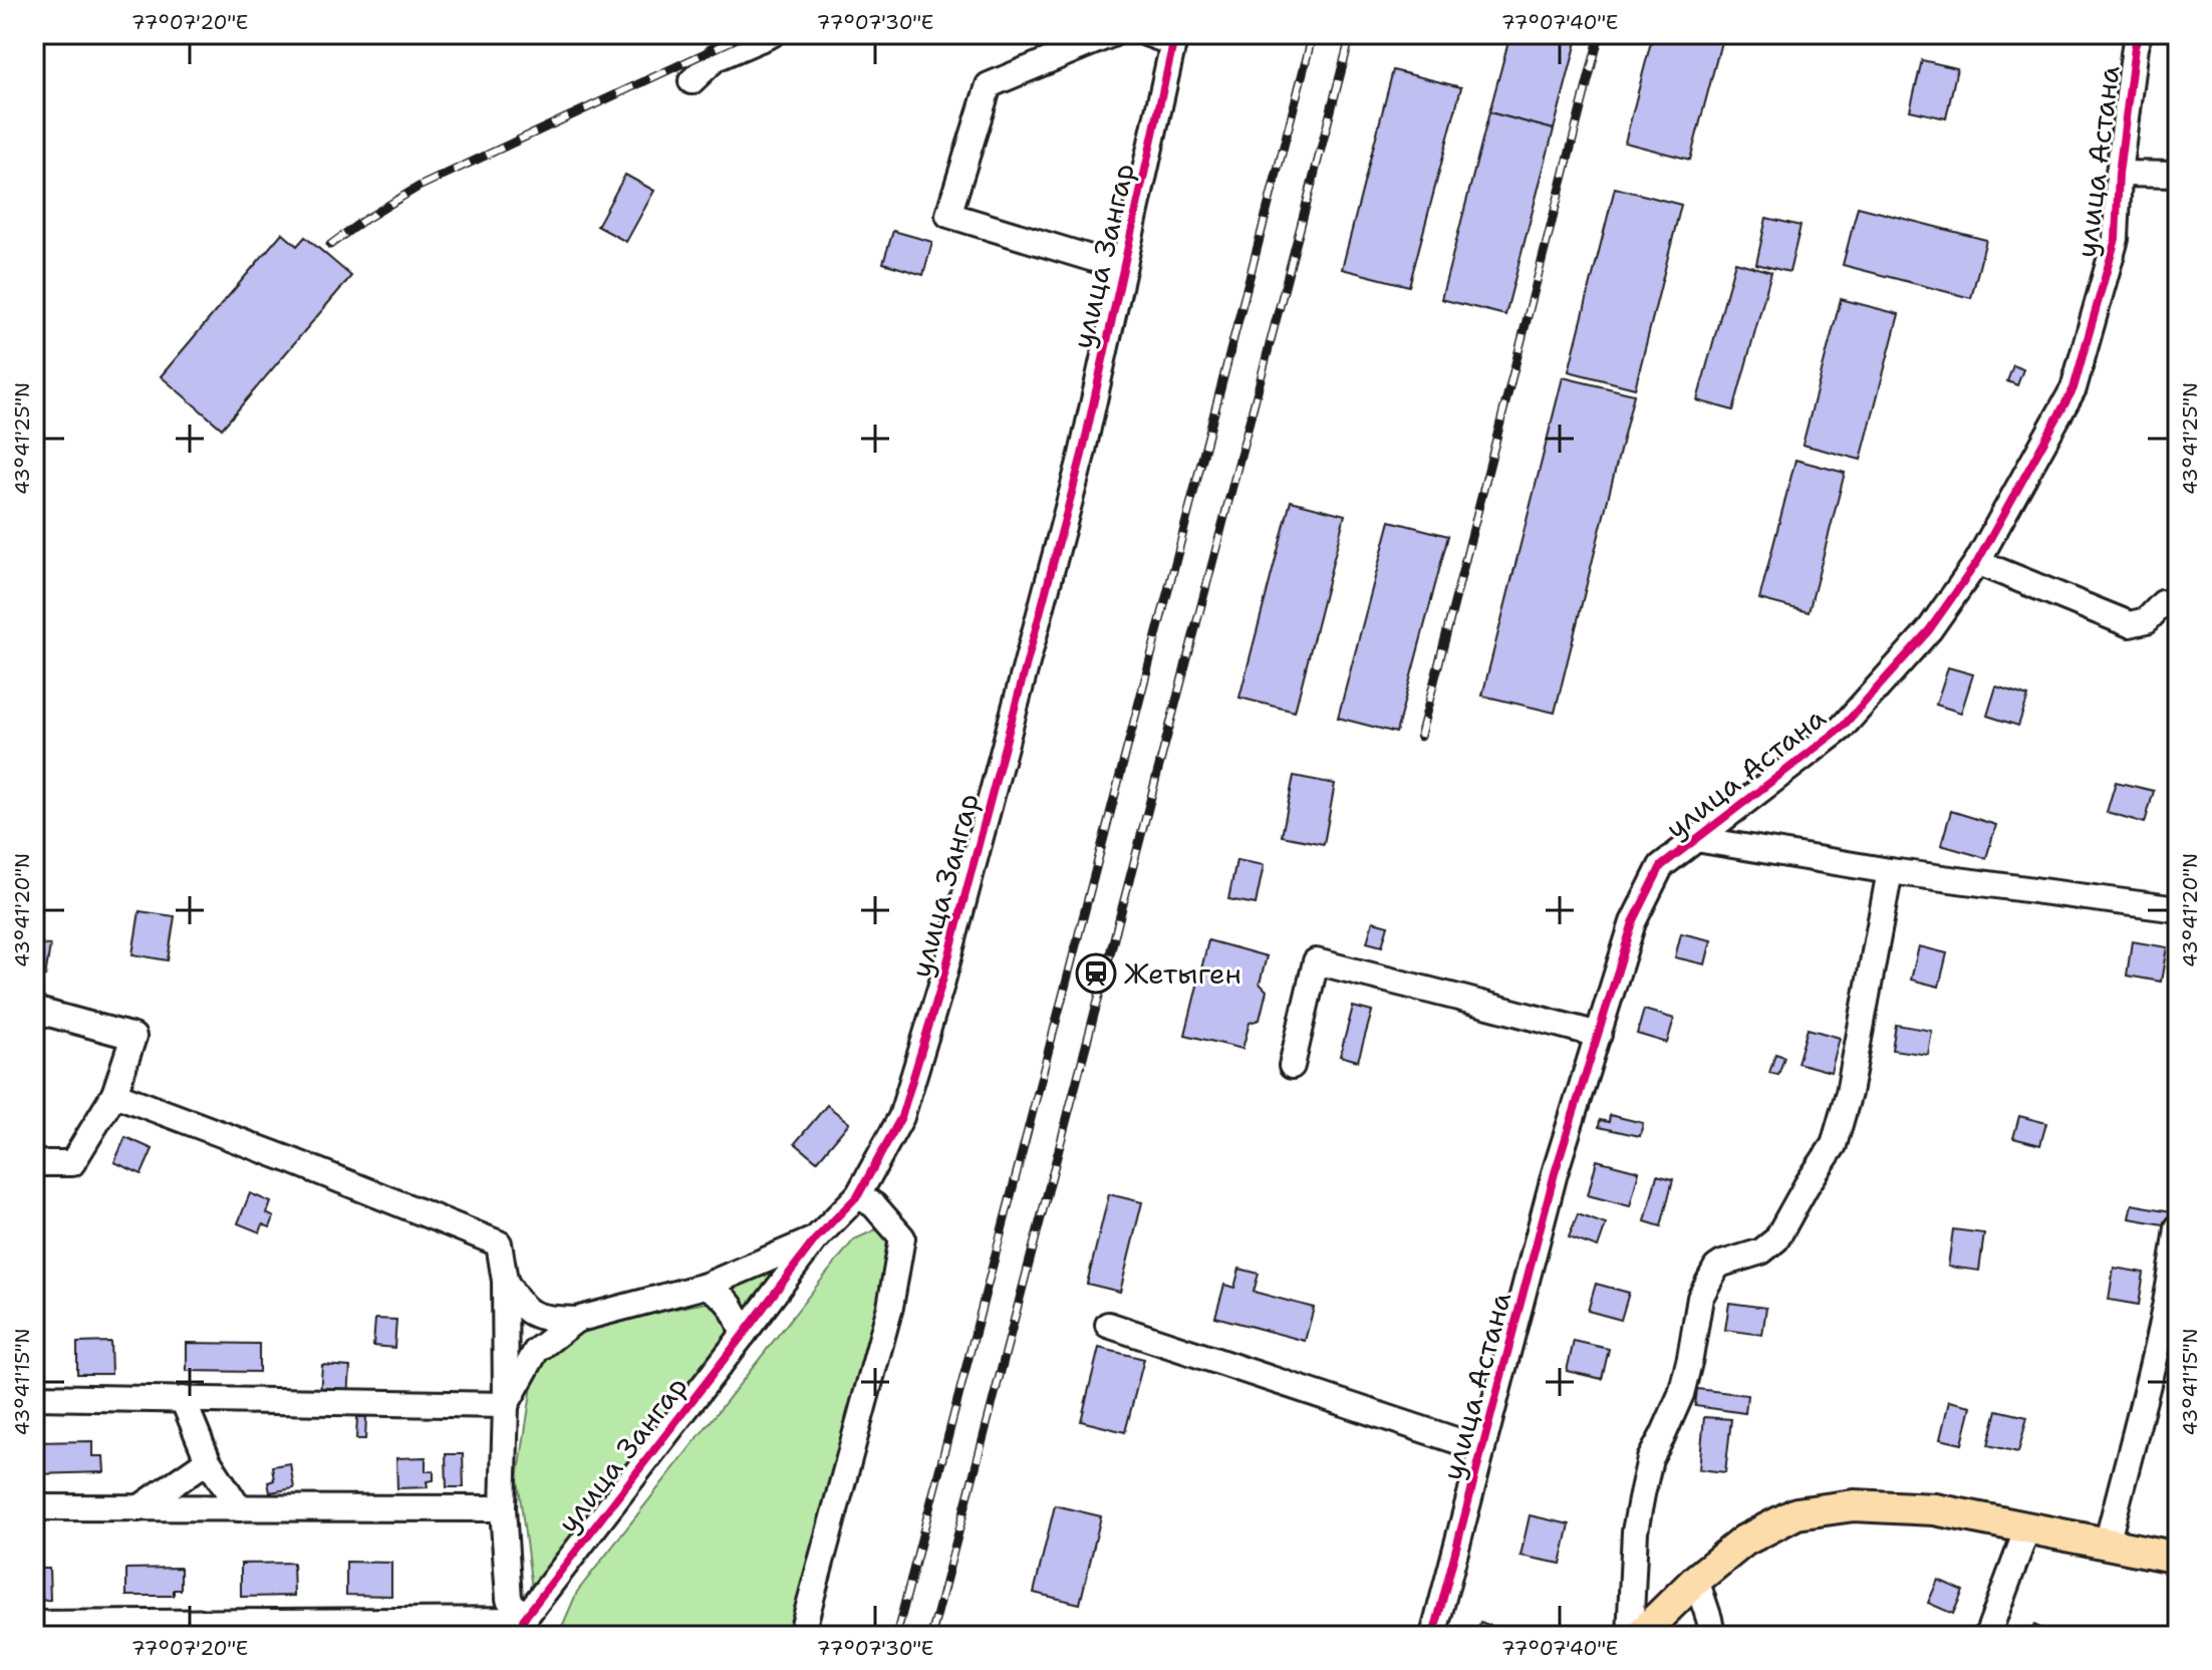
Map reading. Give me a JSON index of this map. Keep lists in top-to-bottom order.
{
  "streets": {
    "street": ["улица Астана", "улица Зангар"]
  },
  "places": {
    "station": ["Жетыген"]
  },
  "coordinates": [
    "77°07'20\"E",
    "77°07'30\"E",
    "77°07'40\"E",
    "43°41'25\"N",
    "43°41'20\"N",
    "43°41'15\"N"
  ]
}
